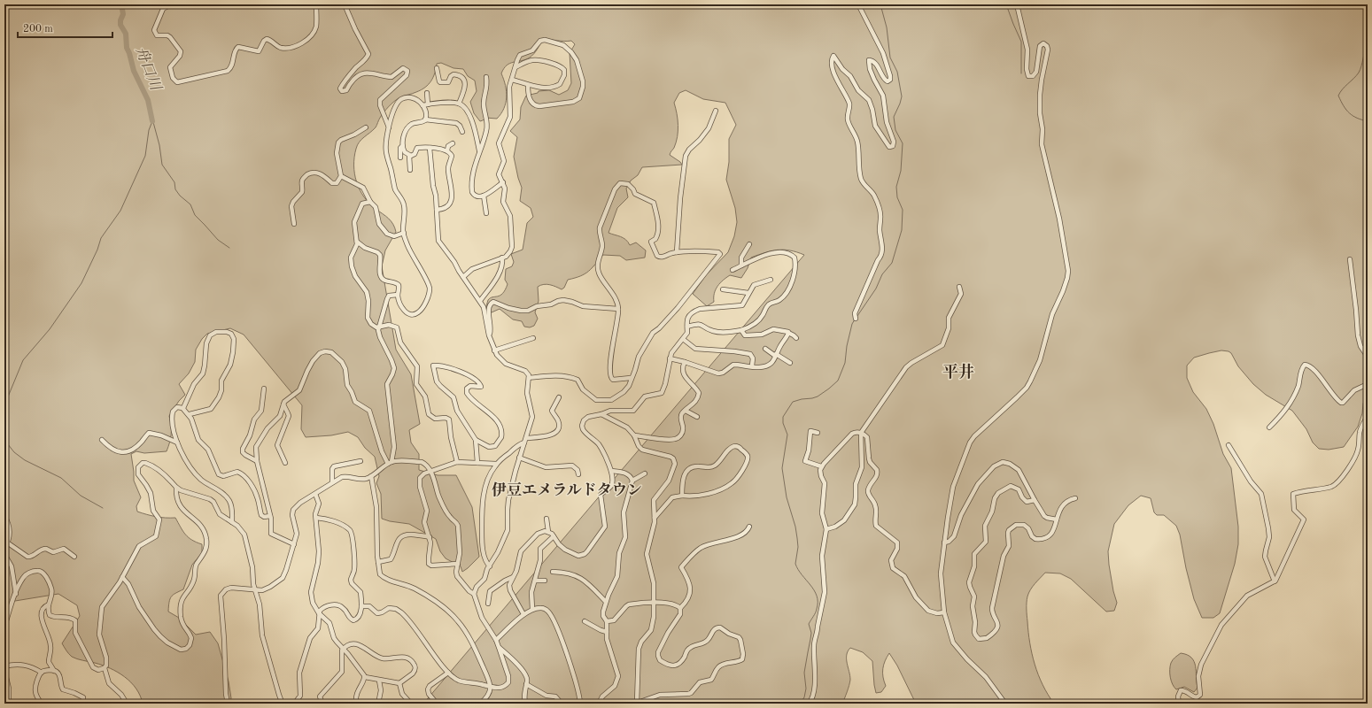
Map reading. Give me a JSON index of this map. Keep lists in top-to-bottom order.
{
  "districts": ["平井", "伊豆エメラルドタウン"],
  "water": ["舟口川"],
  "scale_bar": "200 m"
}
